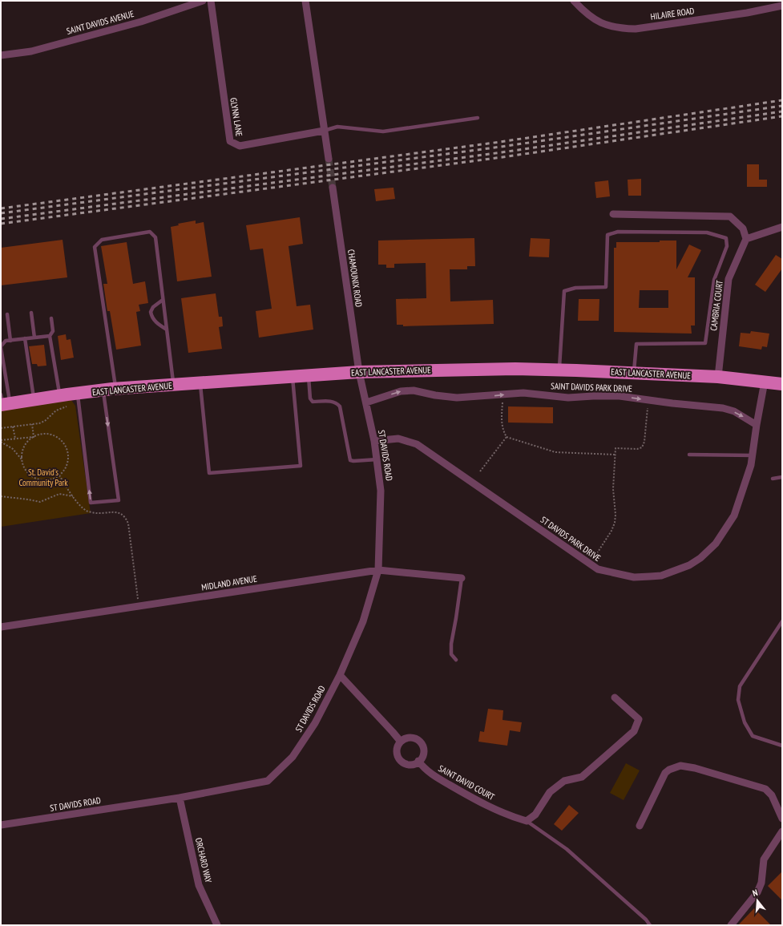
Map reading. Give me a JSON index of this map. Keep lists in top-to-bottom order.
{
  "streets": {
    "highway": ["EAST LANCASTER AVENUE"],
    "street": [
      "HILAIRE ROAD",
      "SAINT DAVIDS AVENUE",
      "GLYNN LANE",
      "CHAMOUNIX ROAD",
      "CAMBRIA COURT",
      "SAINT DAVIDS PARK DRIVE",
      "ST DAVIDS ROAD",
      "ST DAVIDS PARK DRIVE",
      "MIDLAND AVENUE",
      "SAINT DAVID COURT",
      "ORCHARD WAY"
    ]
  },
  "crossings": [
    ["CHAMOUNIX ROAD", "EAST LANCASTER AVENUE"],
    ["CHAMOUNIX ROAD", "ST DAVIDS ROAD"],
    ["CAMBRIA COURT", "EAST LANCASTER AVENUE"],
    ["EAST LANCASTER AVENUE", "ST DAVIDS ROAD"],
    ["EAST LANCASTER AVENUE", "ST DAVIDS PARK DRIVE"],
    ["SAINT DAVIDS PARK DRIVE", "ST DAVIDS ROAD"],
    ["SAINT DAVIDS PARK DRIVE", "ST DAVIDS PARK DRIVE"],
    ["ST DAVIDS ROAD", "ST DAVIDS PARK DRIVE"],
    ["ST DAVIDS ROAD", "MIDLAND AVENUE"],
    ["ST DAVIDS ROAD", "ORCHARD WAY"]
  ],
  "one_way": ["SAINT DAVIDS PARK DRIVE"],
  "parks": ["St. David's Community Park"],
  "north": "top"
}
